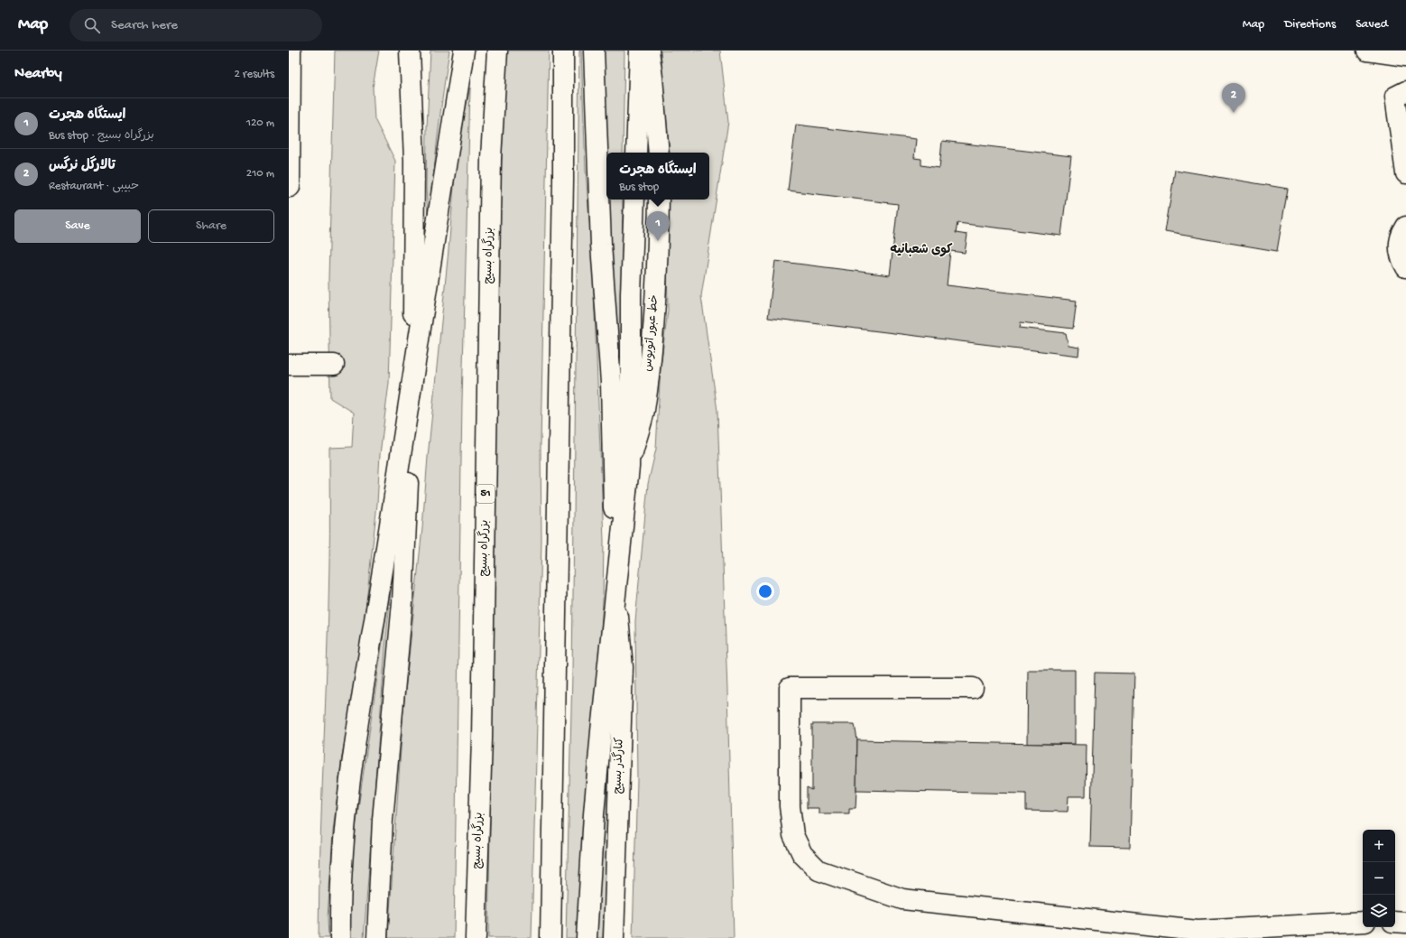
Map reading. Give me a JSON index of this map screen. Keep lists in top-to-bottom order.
{
  "streets": {
    "main road": [
      "بزرگراه بسیج",
      "خط عبور اتوبوس",
      "51",
      "کنارگذر بسیج"
    ]
  },
  "districts": ["کوی شعبانیه"],
  "page": {
    "header": "Map",
    "search": "Search here",
    "nav": ["Map", "Directions", "Saved"],
    "heading": ["Nearby", "2 results"],
    "pins": ["2", "1"],
    "list": [
      {
        "mark": "1",
        "name": "ایستگاه هجرت",
        "note": "Bus stop · بزرگراه بسیج",
        "value": "120 m"
      },
      {
        "mark": "2",
        "name": "تالارگل نرگس",
        "note": "Restaurant · حبیبی",
        "value": "210 m"
      }
    ],
    "popup": ["ایستگاه هجرت", "Bus stop"],
    "buttons": ["Save", "Share"],
    "map_buttons": ["+", "−"]
  }
}
